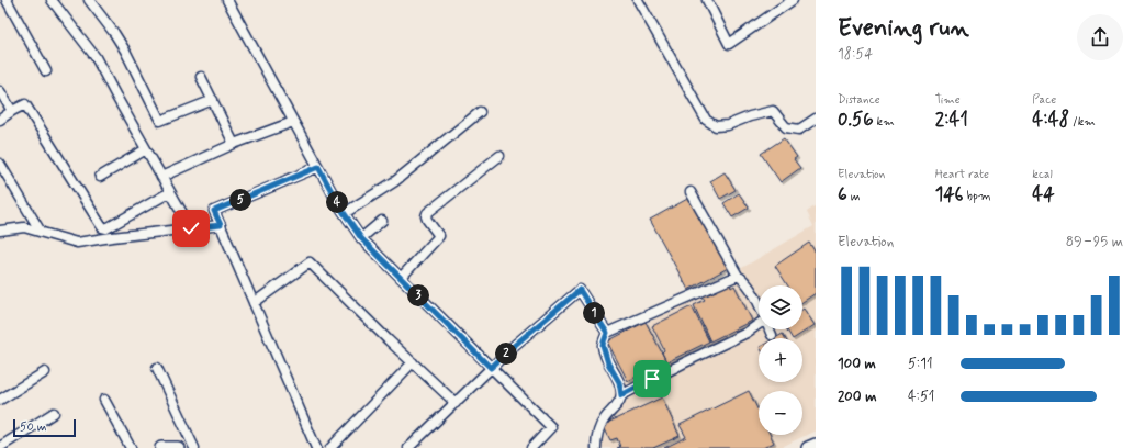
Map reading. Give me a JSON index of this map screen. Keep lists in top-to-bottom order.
{
  "scale_bar": "50 m",
  "page": {
    "heading": ["Evening run", "18:54"],
    "stats": [
      ["Distance", "0.56 km"],
      ["Time", "2:41"],
      ["Pace", "4:48 /km"],
      ["Elevation", "6 m"],
      ["Heart rate", "146 bpm"],
      ["kcal", "44"]
    ],
    "pins": [
      "5",
      "4",
      "3",
      "1",
      "2"
    ],
    "chart": ["Elevation", "89–95 m"],
    "map_buttons": ["+", "−"],
    "list": [
      {
        "name": "100 m",
        "note": "5:11"
      },
      {
        "name": "200 m",
        "note": "4:51"
      }
    ],
    "scale": "50 m"
  }
}
